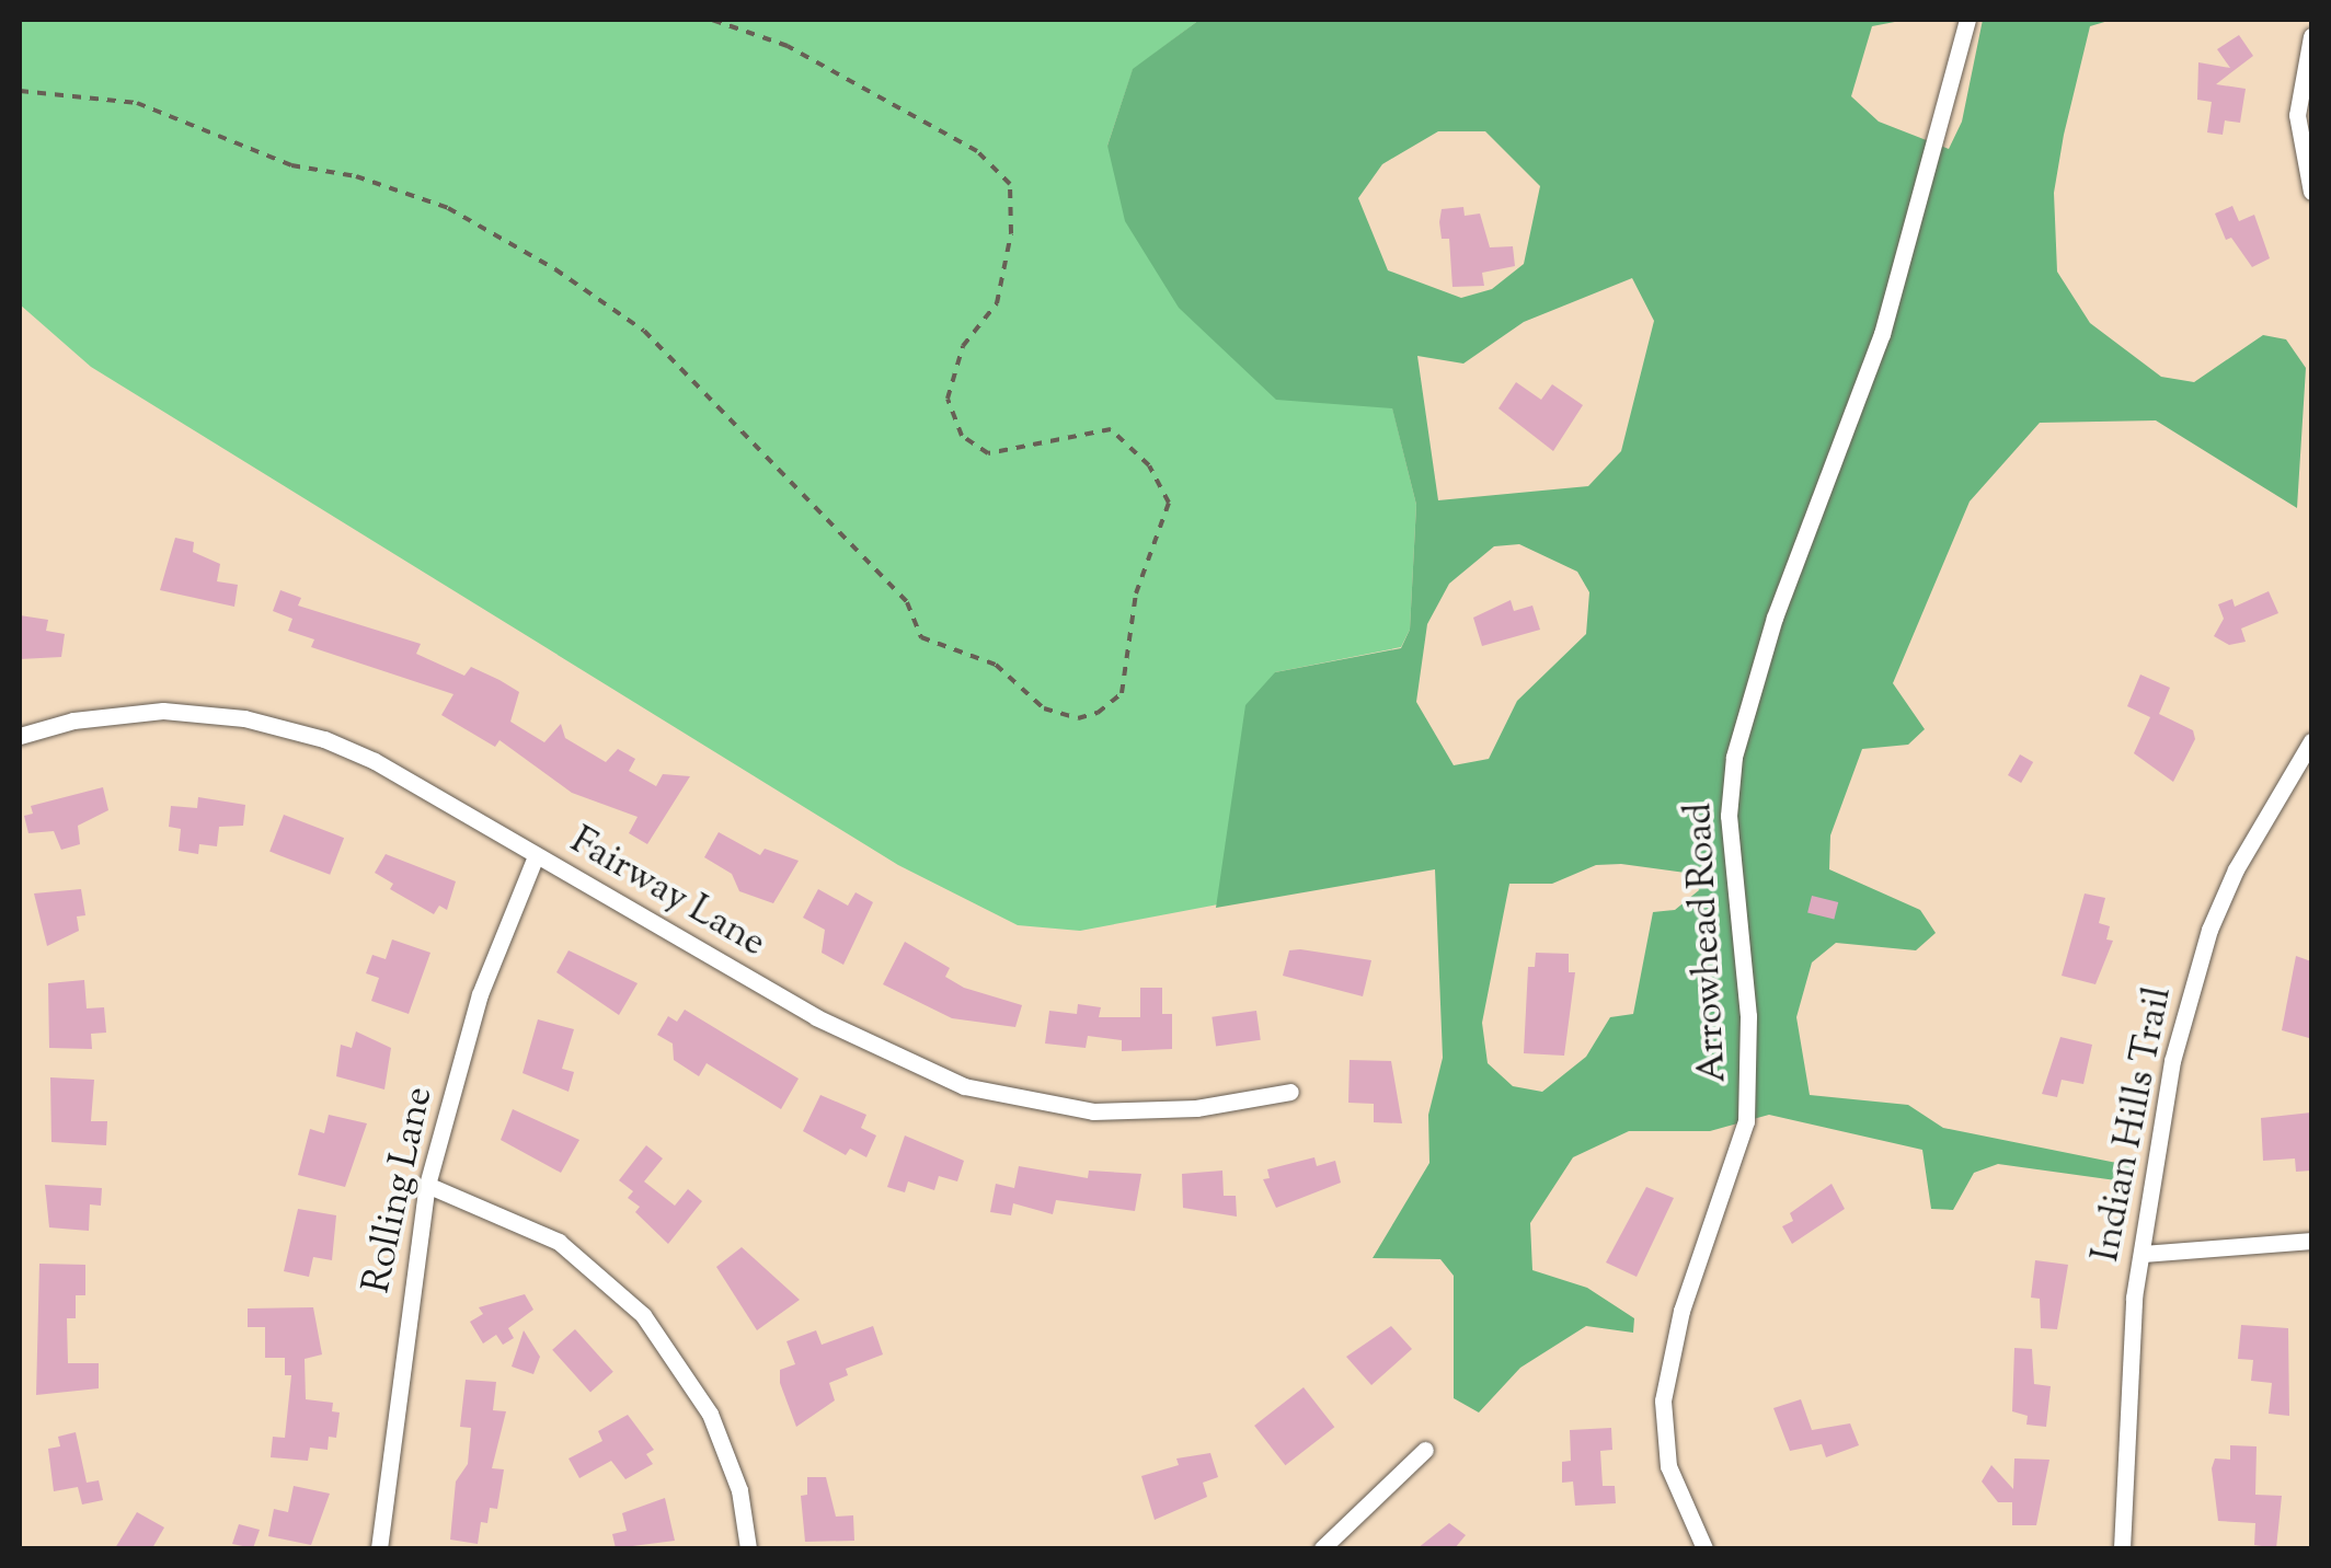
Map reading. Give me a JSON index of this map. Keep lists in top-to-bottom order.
{
  "streets": {
    "street": [
      "Fairway Lane",
      "Arrowhead Road",
      "Indian Hills Trail",
      "Rolling Lane"
    ]
  },
  "crossings": [
    ["Fairway Lane", "Rolling Lane"]
  ]
}
